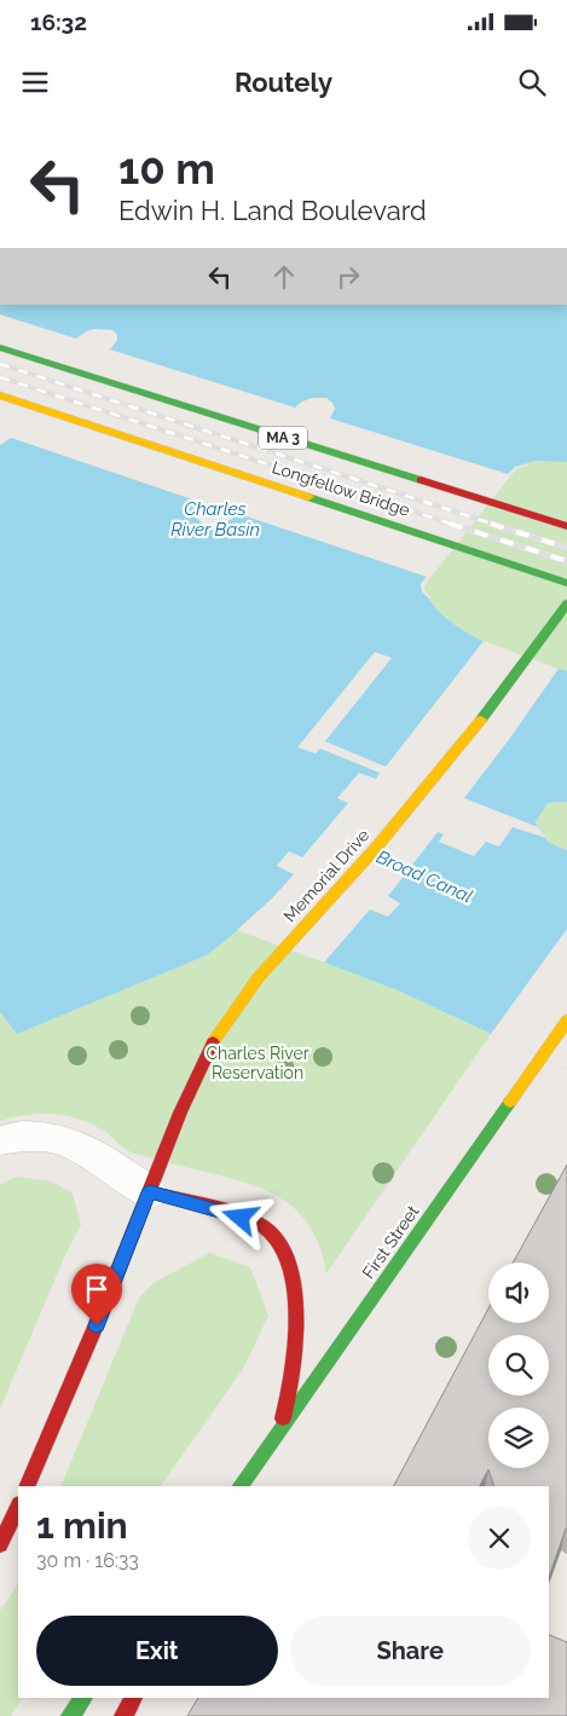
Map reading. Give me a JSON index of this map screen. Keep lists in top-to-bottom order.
{
  "streets": {
    "main road": [
      "MA 3",
      "Longfellow Bridge",
      "Memorial Drive",
      "First Street"
    ]
  },
  "water": ["Charles River Basin", "Broad Canal"],
  "parks": ["Charles River Reservation"],
  "page": {
    "status": "16:32",
    "header": "Routely",
    "turn": ["10 m", "Edwin H. Land Boulevard"],
    "heading": ["1 min", "30 m · 16:33"],
    "buttons": ["Exit", "Share"]
  }
}
